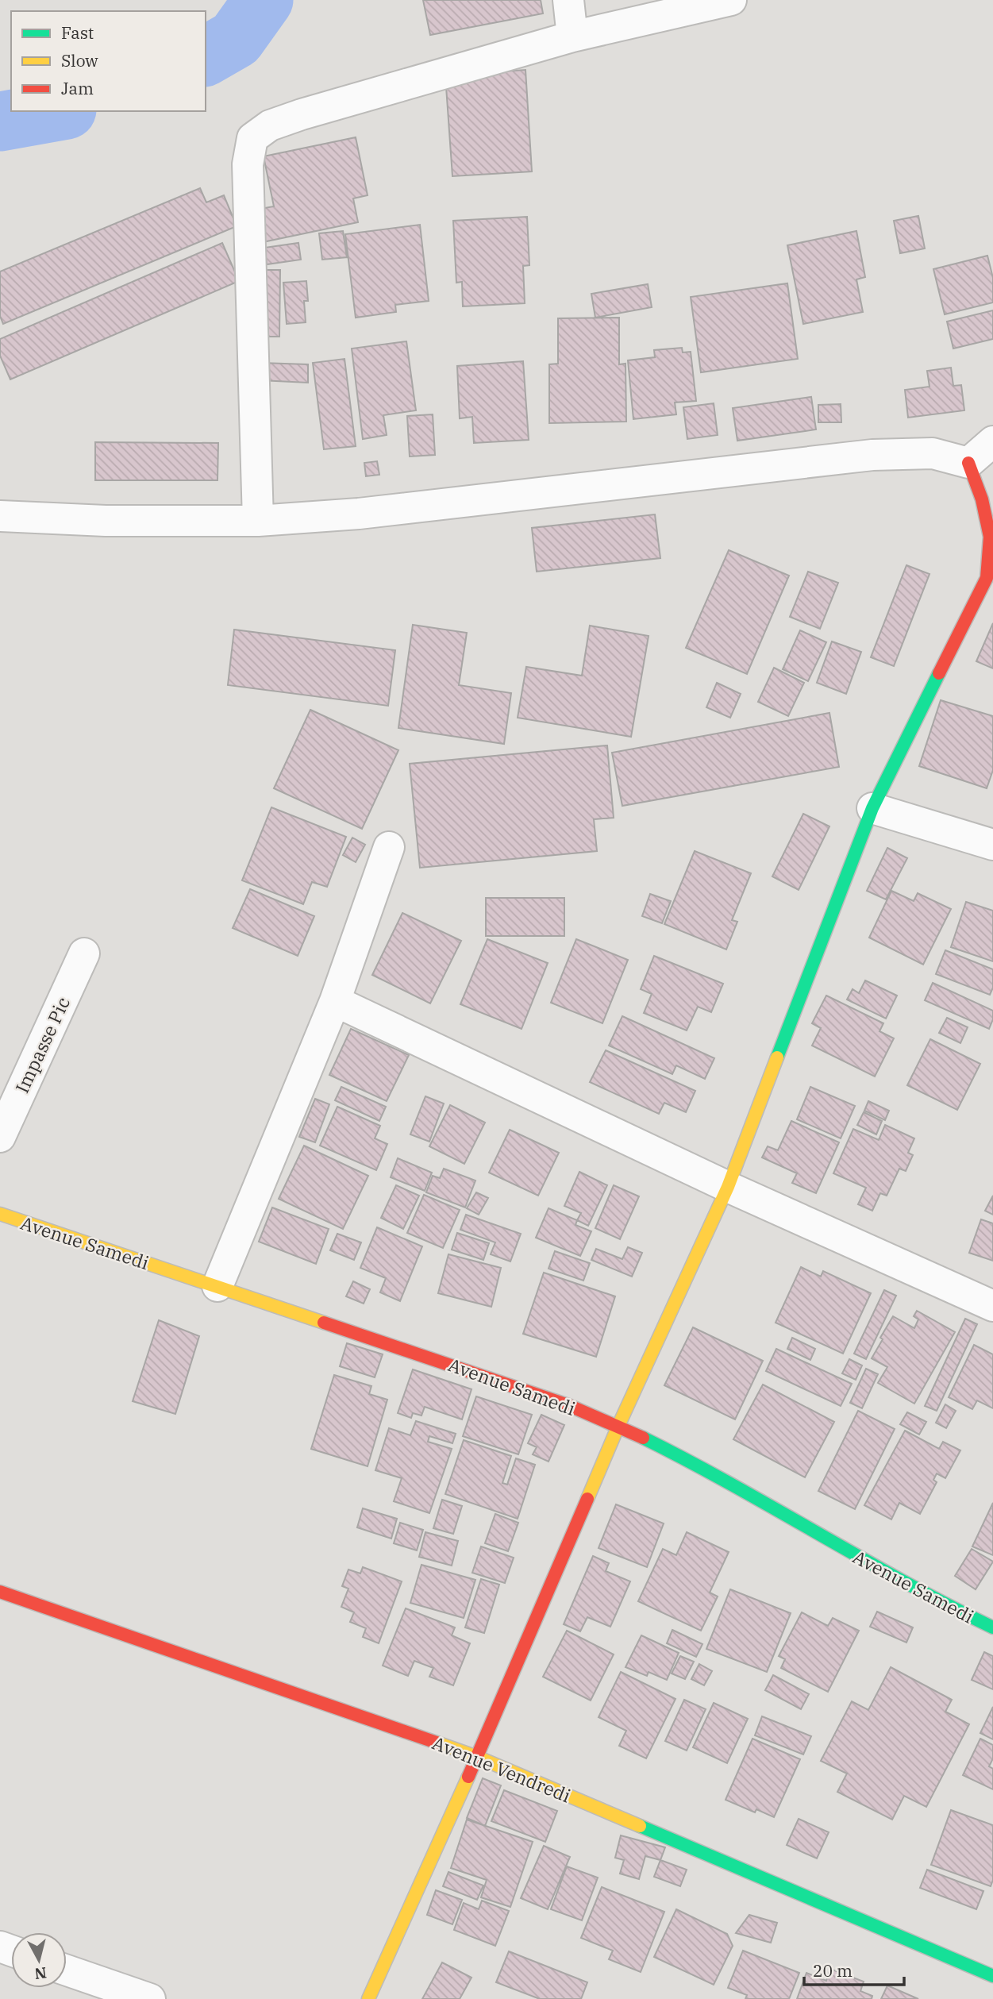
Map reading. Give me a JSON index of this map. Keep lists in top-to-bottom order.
{
  "streets": {
    "street": ["Impasse Pic", "Avenue Samedi", "Avenue Vendredi"]
  },
  "legend": ["Fast", "Slow", "Jam"],
  "scale_bar": "20 m",
  "north": "bottom"
}
